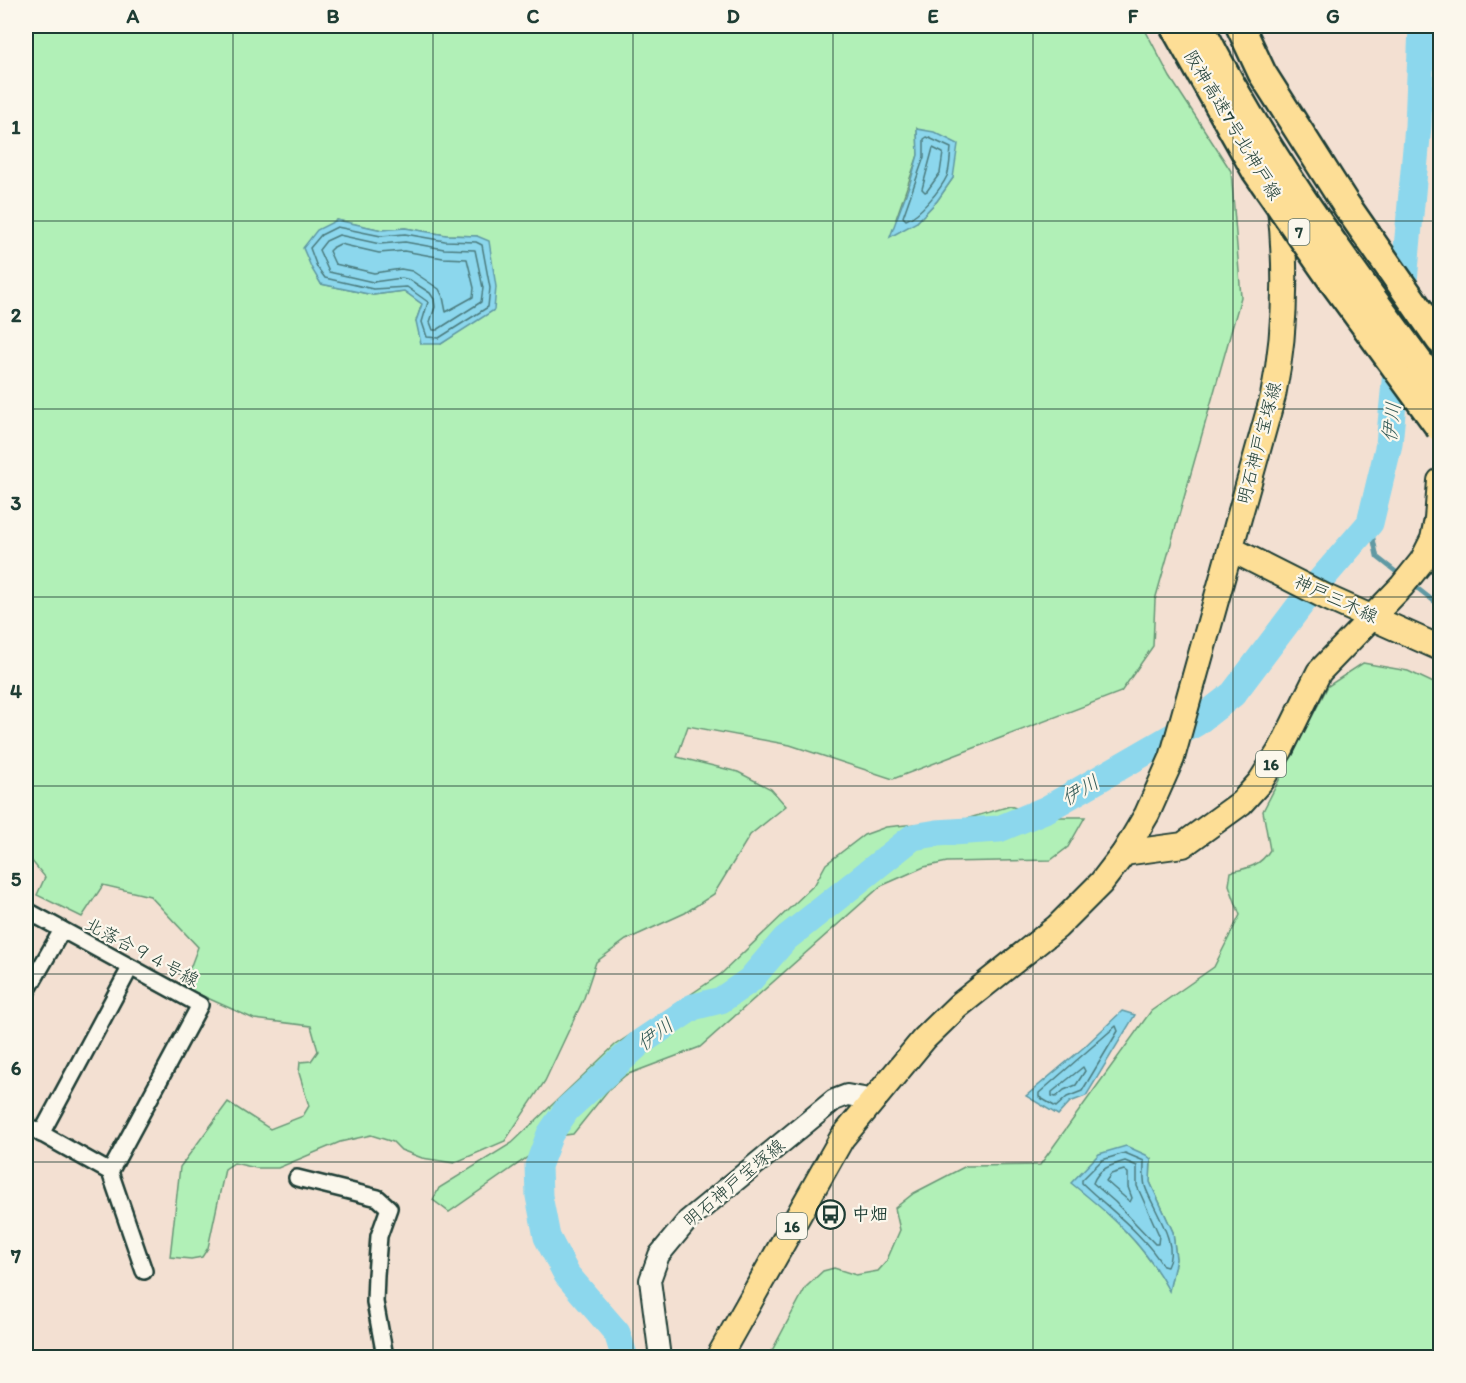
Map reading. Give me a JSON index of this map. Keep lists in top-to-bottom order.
{
  "streets": {
    "highway": ["阪神高速7号北神戸線", "7"],
    "main road": ["明石神戸宝塚線", "神戸三木線", "16"],
    "street": ["北落合９４号線"]
  },
  "crossings": [
    ["明石神戸宝塚線", "神戸三木線"],
    ["明石神戸宝塚線", "16"],
    ["神戸三木線", "16"]
  ],
  "water": ["伊川"],
  "places": {
    "bus stop": ["中畑"]
  },
  "grid": {
    "columns": [
      "A",
      "B",
      "C",
      "D",
      "E",
      "F",
      "G"
    ],
    "rows": [
      "1",
      "2",
      "3",
      "4",
      "5",
      "6",
      "7"
    ]
  }
}
